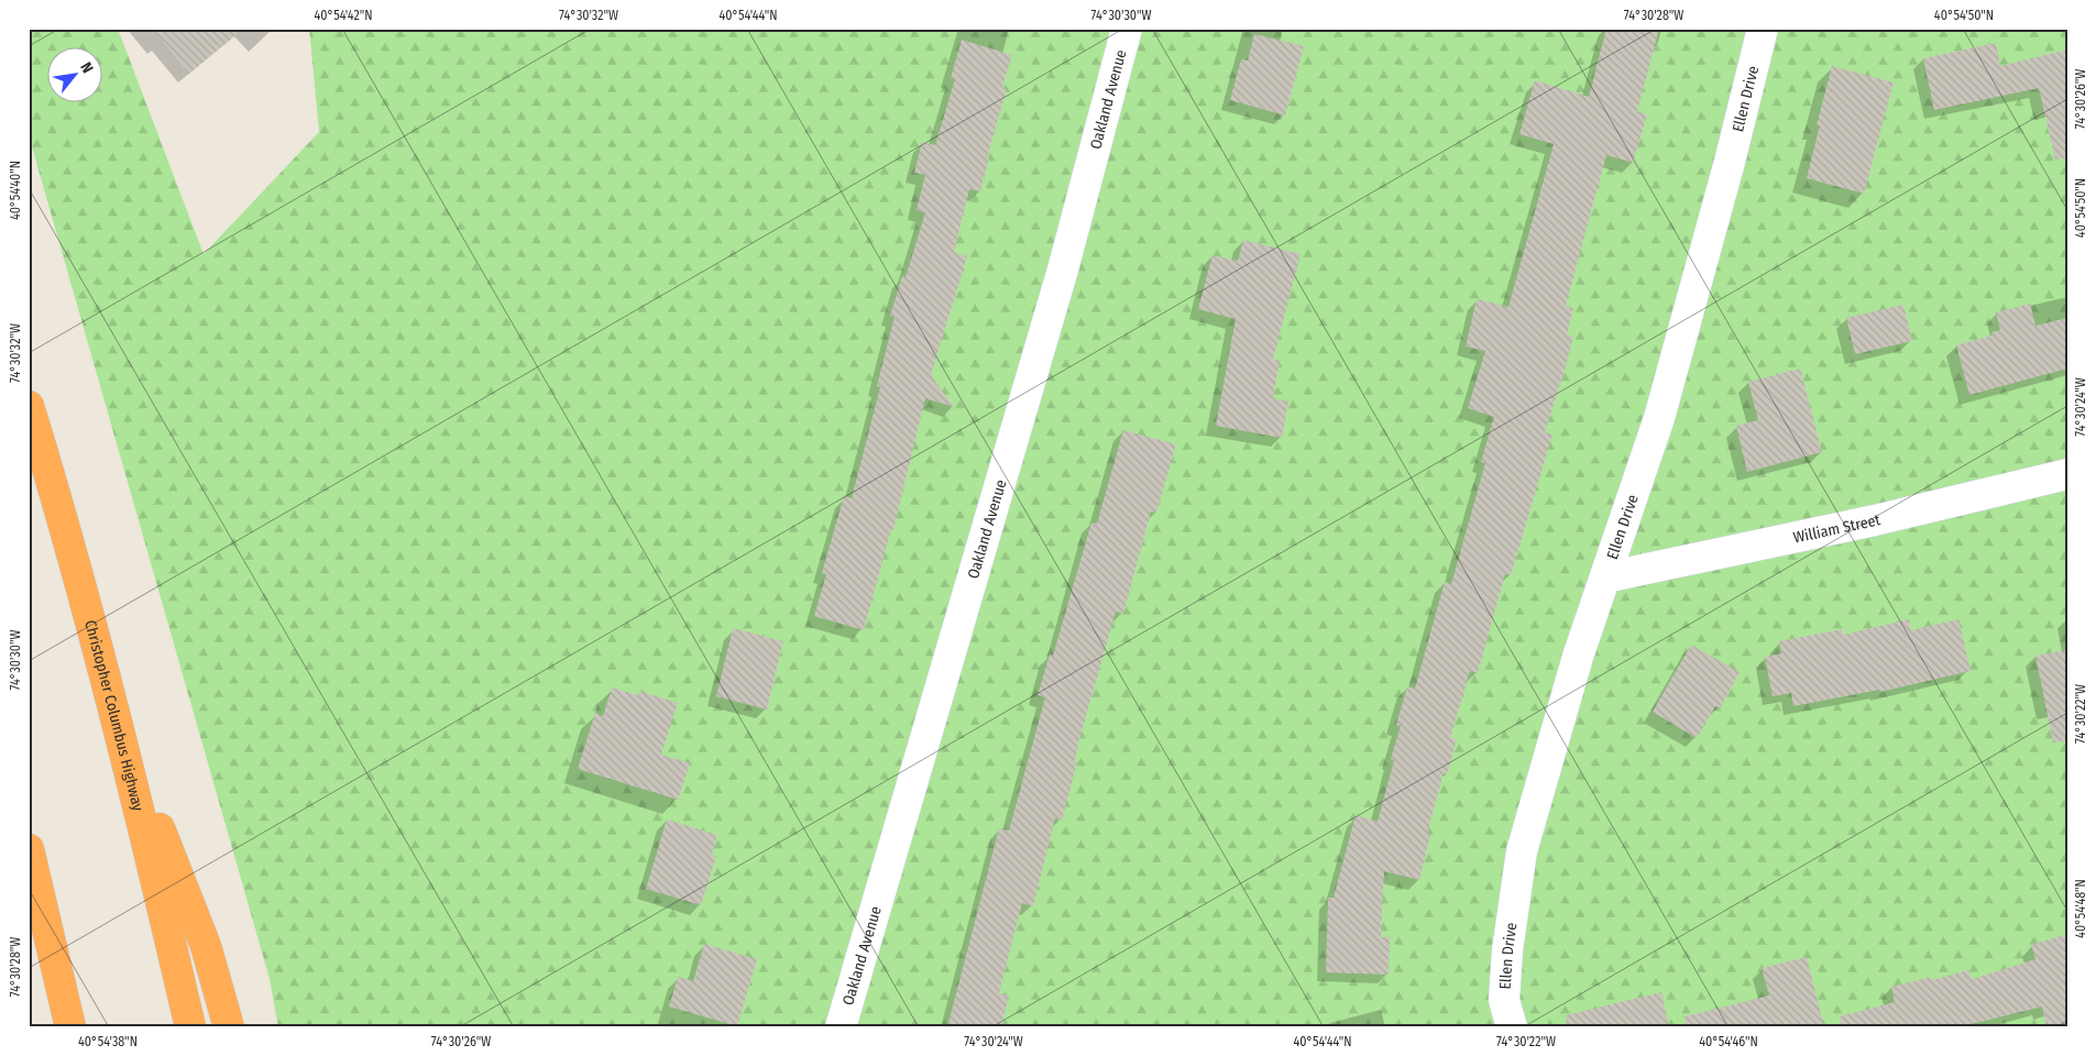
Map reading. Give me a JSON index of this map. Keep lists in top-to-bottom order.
{
  "streets": {
    "highway": ["Christopher Columbus Highway"],
    "street": ["Ellen Drive", "Oakland Avenue", "William Street"]
  },
  "crossings": [
    ["Ellen Drive", "William Street"]
  ],
  "north": "top right",
  "coordinates": [
    "40°54'42\"N",
    "74°30'32\"W",
    "40°54'44\"N",
    "74°30'30\"W",
    "74°30'28\"W",
    "40°54'50\"N",
    "74°30'26\"W",
    "40°54'40\"N",
    "74°30'24\"W",
    "74°30'22\"W",
    "40°54'48\"N",
    "40°54'38\"N",
    "40°54'46\"N"
  ]
}
